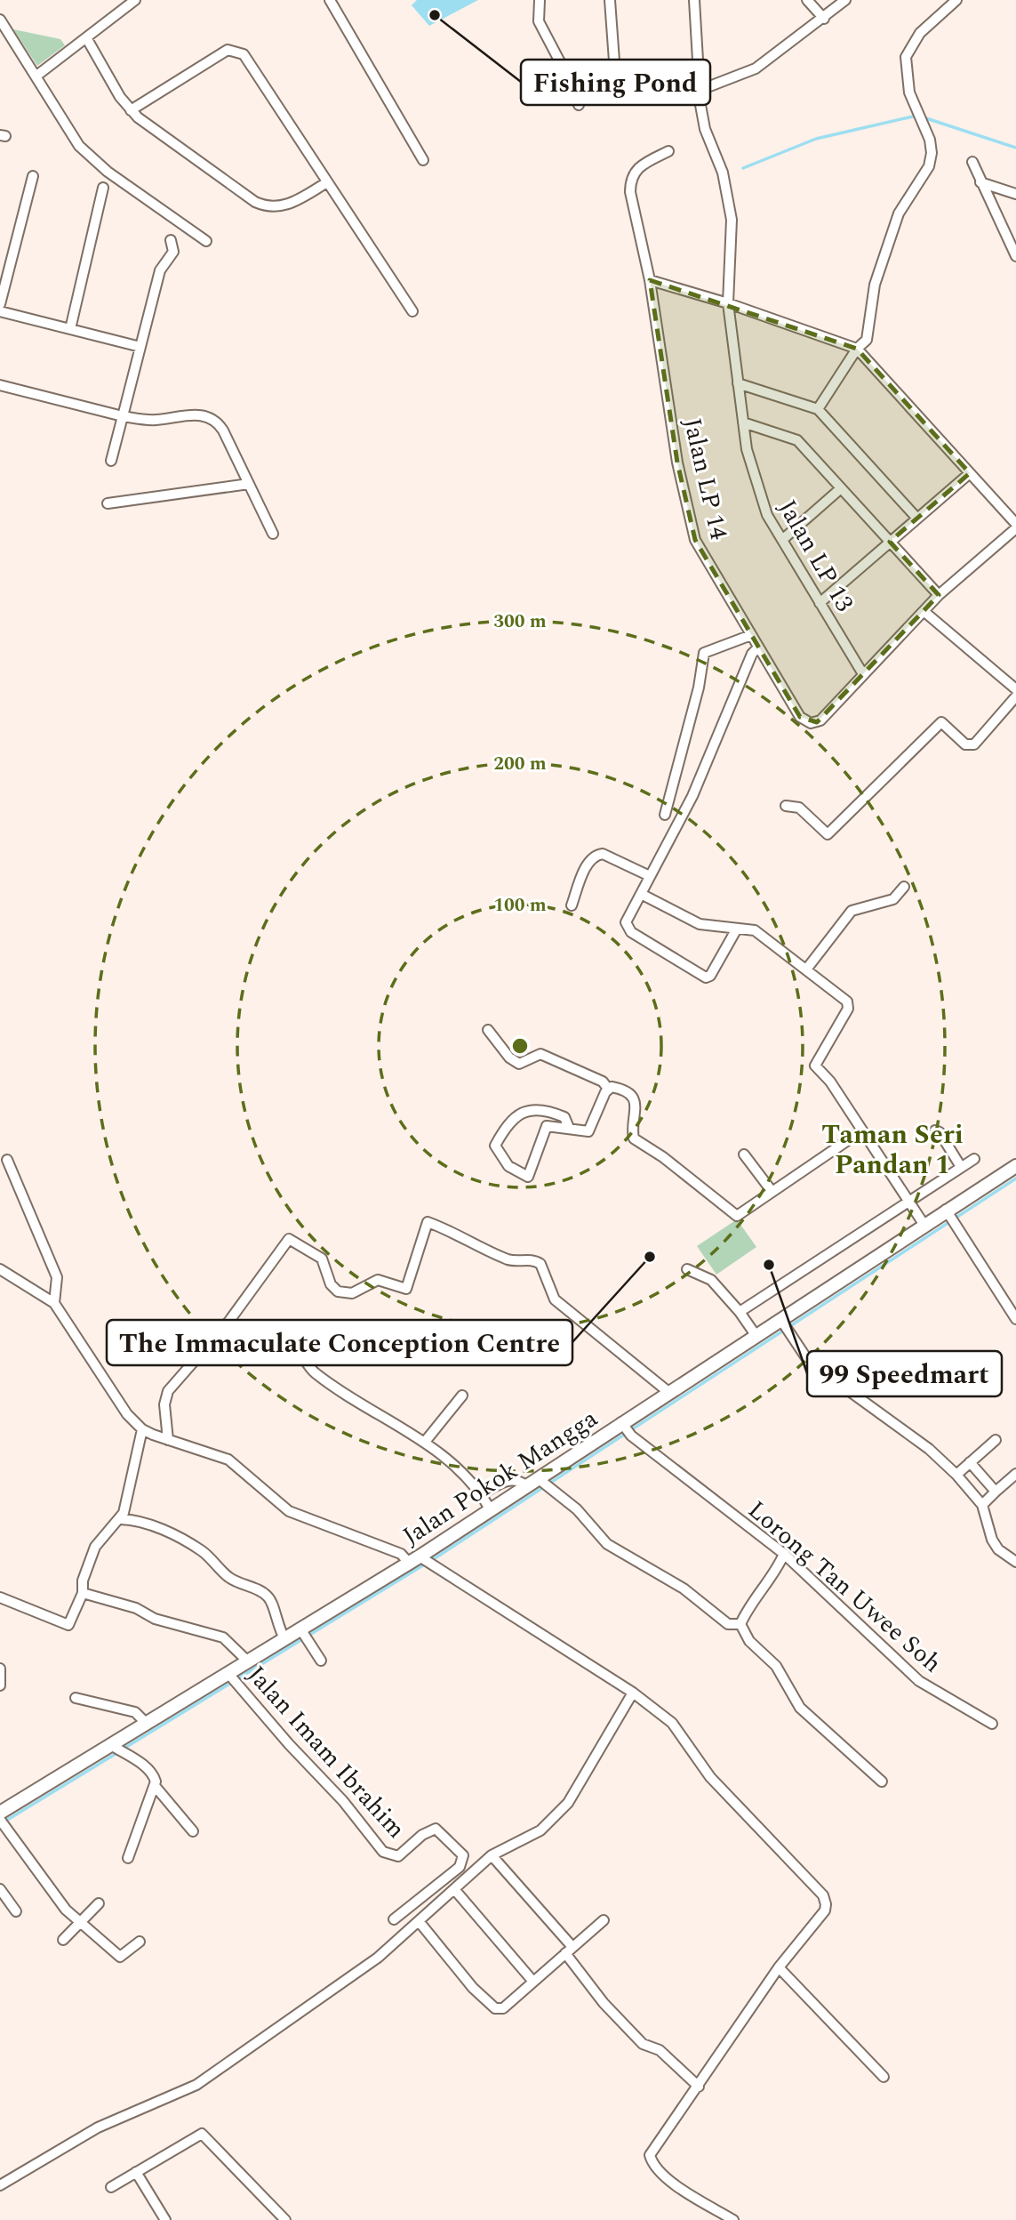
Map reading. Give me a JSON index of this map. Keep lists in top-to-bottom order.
{
  "streets": {
    "main road": ["Jalan Pokok Mangga"],
    "street": [
      "Jalan LP 14",
      "Jalan LP 13",
      "Lorong Tan Uwee Soh",
      "Jalan Imam Ibrahim"
    ]
  },
  "crossings": [
    ["Jalan LP 14", "Jalan LP 13"],
    ["Jalan Pokok Mangga", "Lorong Tan Uwee Soh"],
    ["Jalan Pokok Mangga", "Jalan Imam Ibrahim"]
  ],
  "districts": ["Taman Seri Pandan 1"],
  "places": ["Fishing Pond", "The Immaculate Conception Centre", "99 Speedmart"],
  "rings": ["300 m", "200 m", "100 m"]
}
